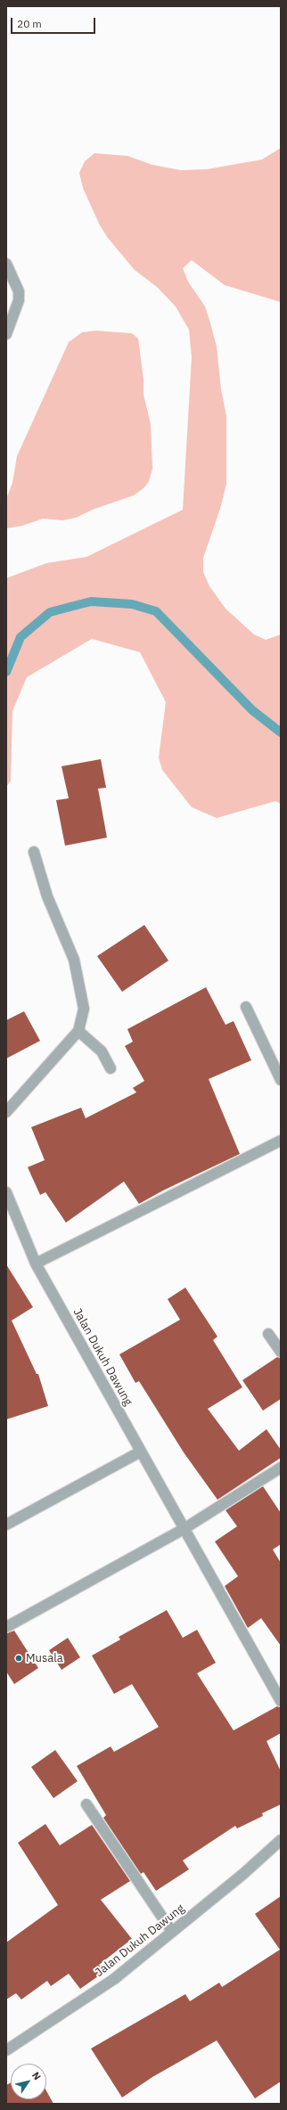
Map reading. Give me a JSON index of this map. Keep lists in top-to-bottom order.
{
  "streets": {
    "street": ["Jalan Dukuh Dawung"]
  },
  "places": ["Musala"],
  "scale_bar": "20 m",
  "north": "top right"
}
